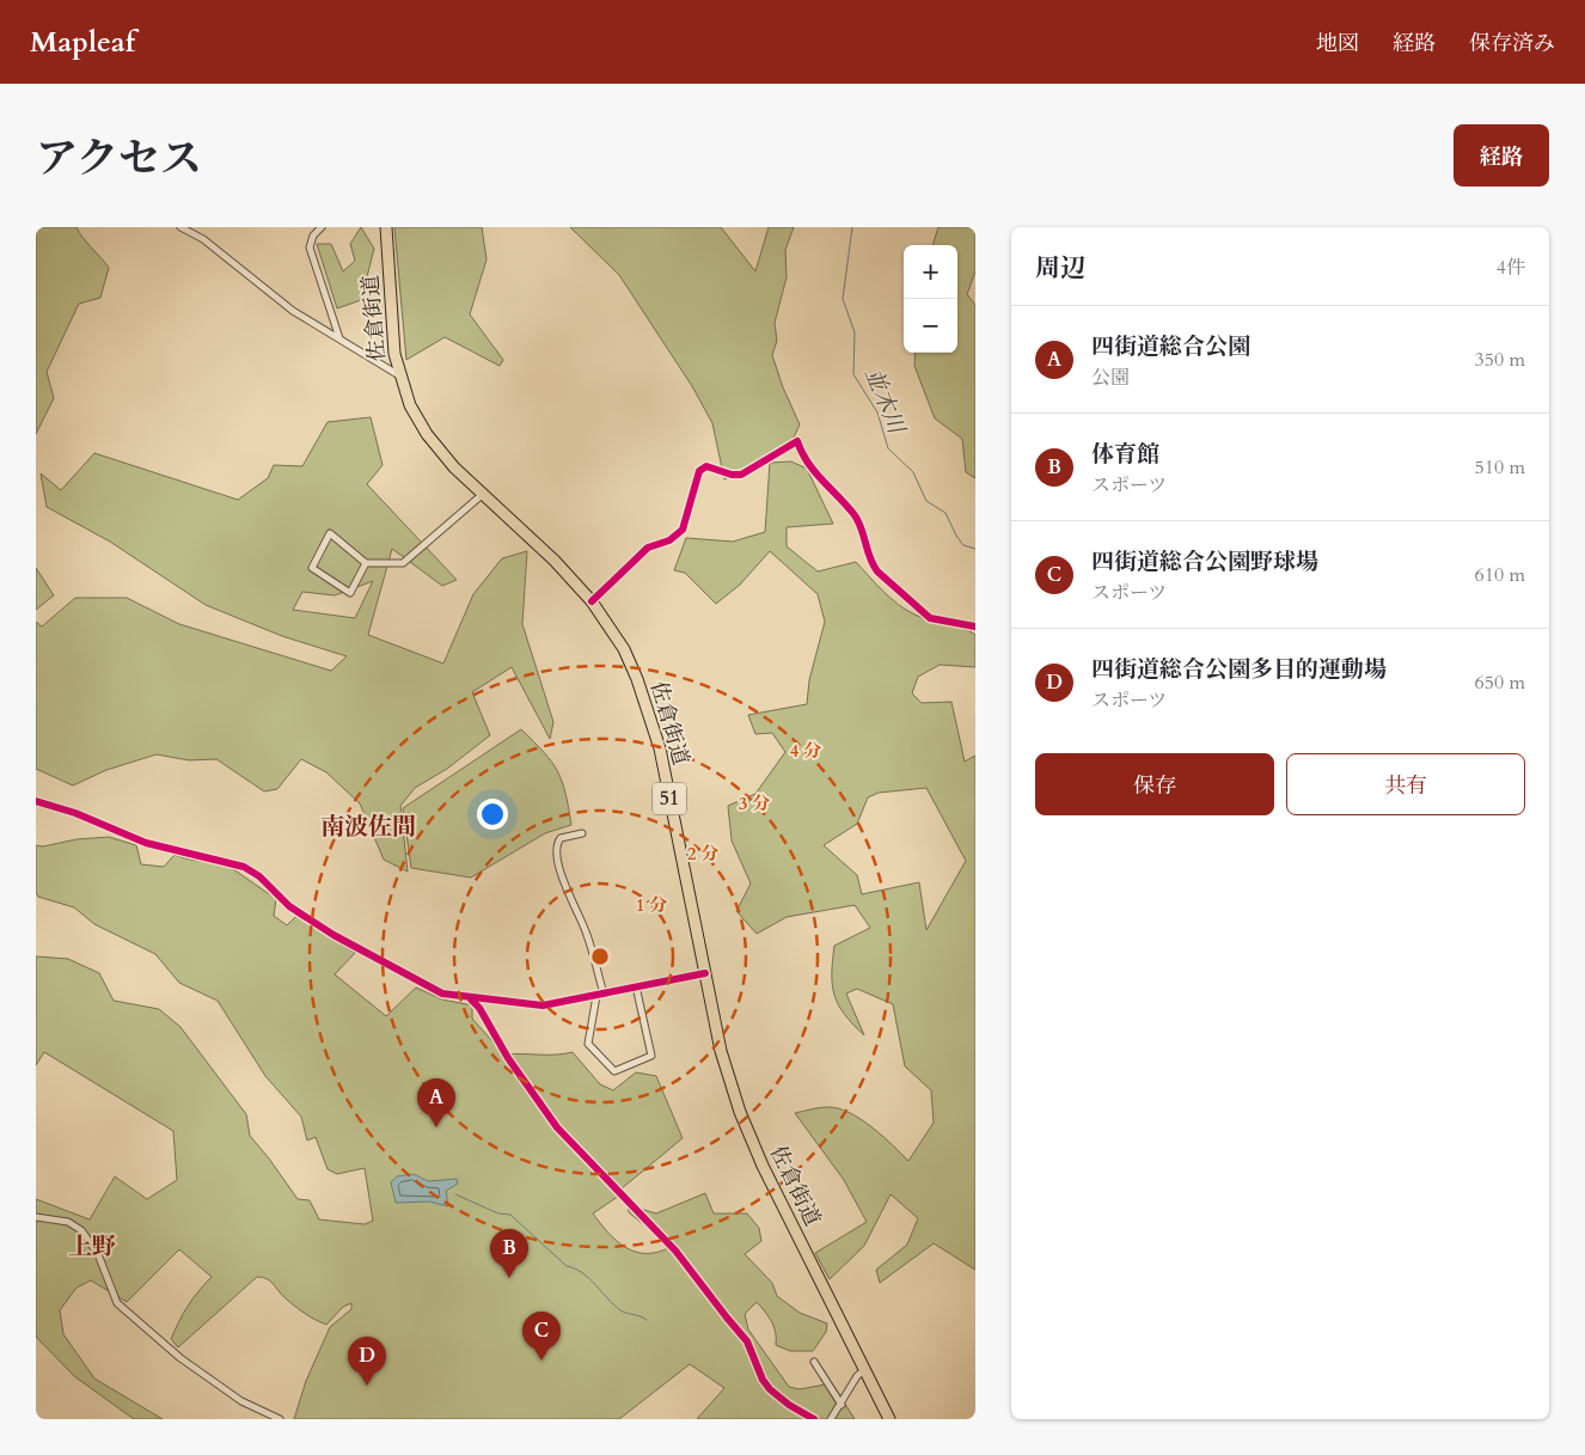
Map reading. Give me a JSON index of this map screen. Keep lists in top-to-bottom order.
{
  "streets": {
    "highway": ["佐倉街道", "51"]
  },
  "districts": ["南波佐間", "上野"],
  "water": ["並木川"],
  "page": {
    "header": "Mapleaf",
    "nav": ["地図", "経路", "保存済み"],
    "title": "アクセス",
    "buttons": [
      "経路",
      ["保存", "共有"]
    ],
    "heading": ["周辺", "4件"],
    "map_buttons": ["+", "−"],
    "list": [
      {
        "mark": "A",
        "name": "四街道総合公園",
        "note": "公園",
        "value": "350 m"
      },
      {
        "mark": "B",
        "name": "体育館",
        "note": "スポーツ",
        "value": "510 m"
      },
      {
        "mark": "C",
        "name": "四街道総合公園野球場",
        "note": "スポーツ",
        "value": "610 m"
      },
      {
        "mark": "D",
        "name": "四街道総合公園多目的運動場",
        "note": "スポーツ",
        "value": "650 m"
      }
    ],
    "pins": [
      "A",
      "B",
      "C",
      "D"
    ]
  },
  "rings": [
    "4 分",
    "3 分",
    "2 分",
    "1 分"
  ]
}
